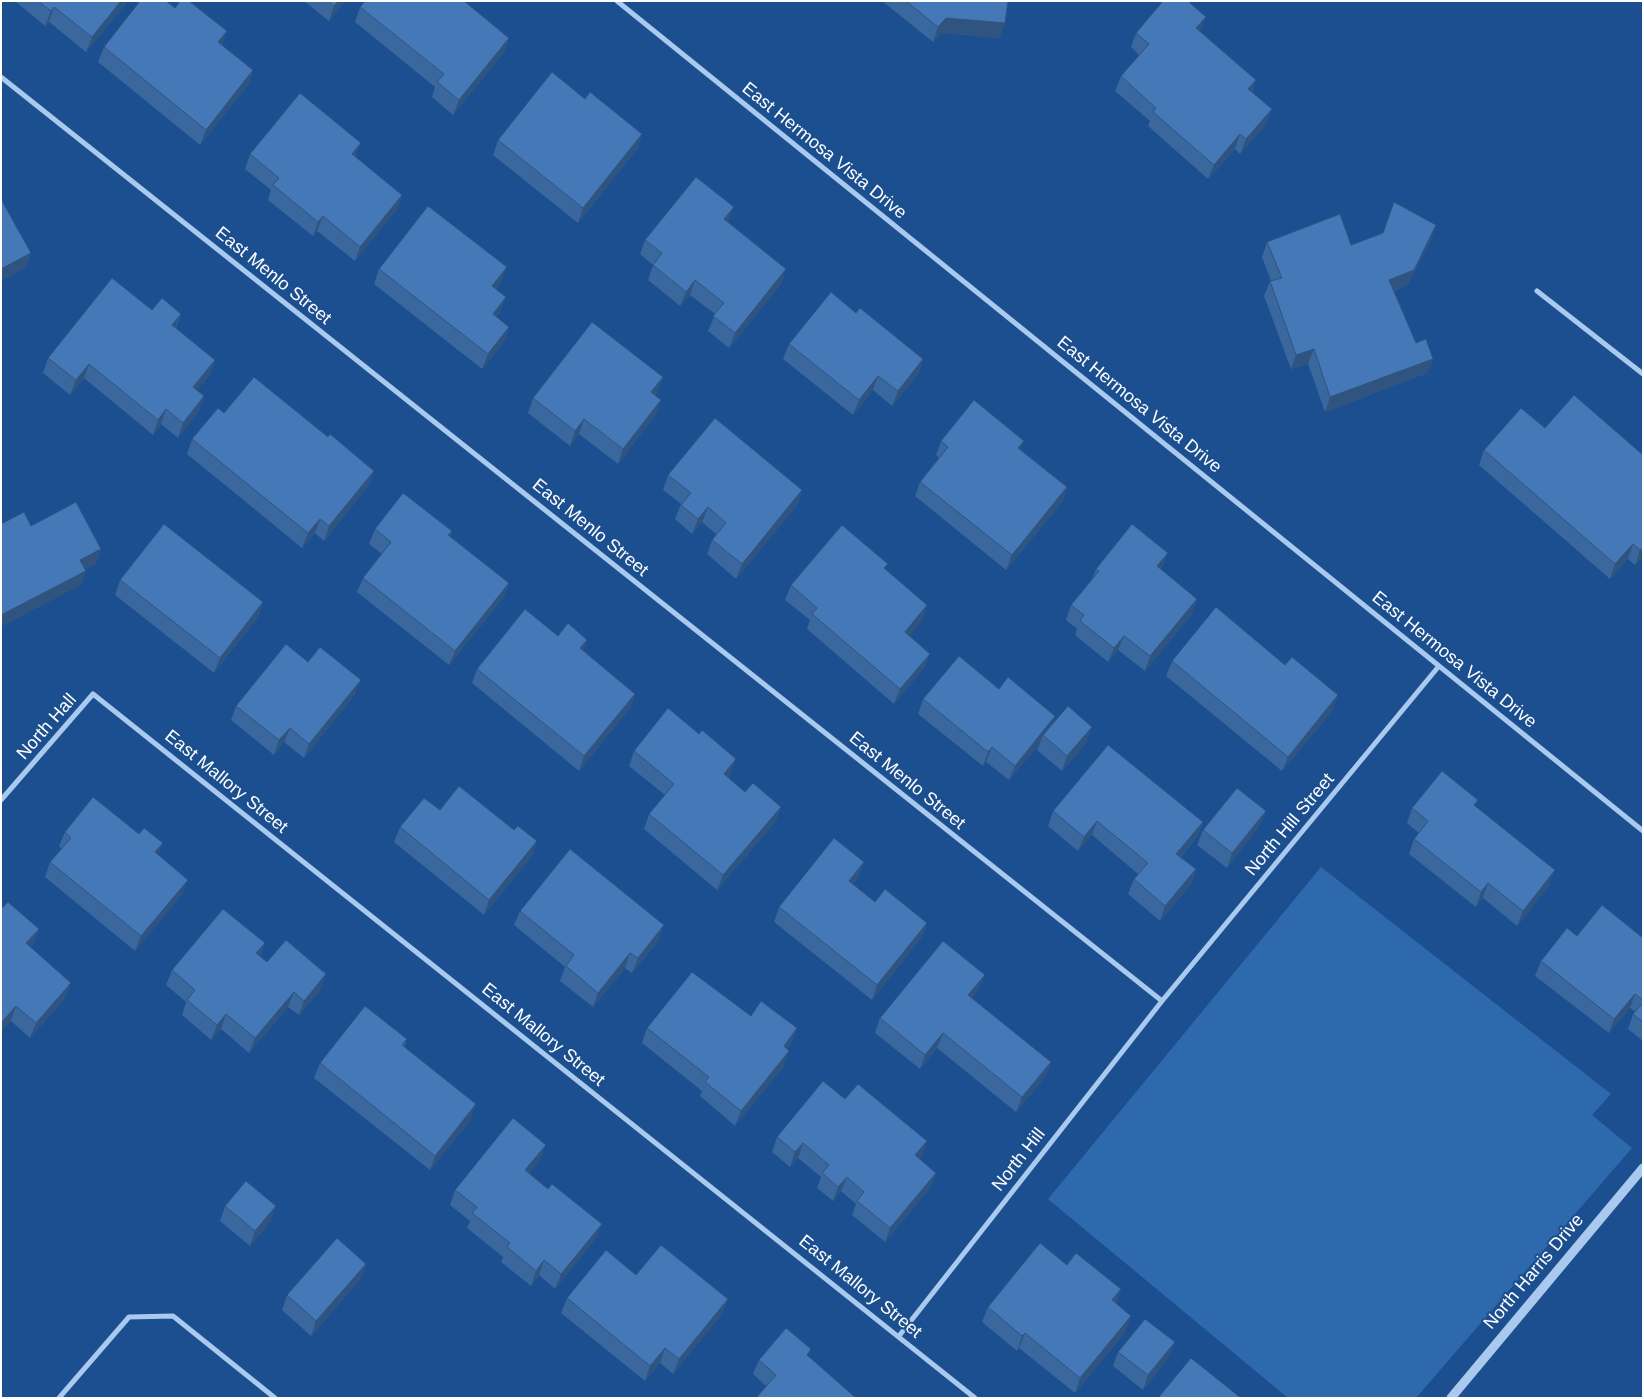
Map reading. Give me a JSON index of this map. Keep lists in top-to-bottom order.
{
  "streets": {
    "street": [
      "East Hermosa Vista Drive",
      "East Menlo Street",
      "North Hall",
      "East Mallory Street",
      "North Hill Street",
      "North Hill",
      "North Harris Drive"
    ]
  },
  "crossings": [
    ["East Hermosa Vista Drive", "North Hill Street"],
    ["East Menlo Street", "North Hill Street"],
    ["East Menlo Street", "North Hill"],
    ["North Hall", "East Mallory Street"],
    ["East Mallory Street", "North Hill"],
    ["North Hill Street", "North Hill"]
  ]
}
